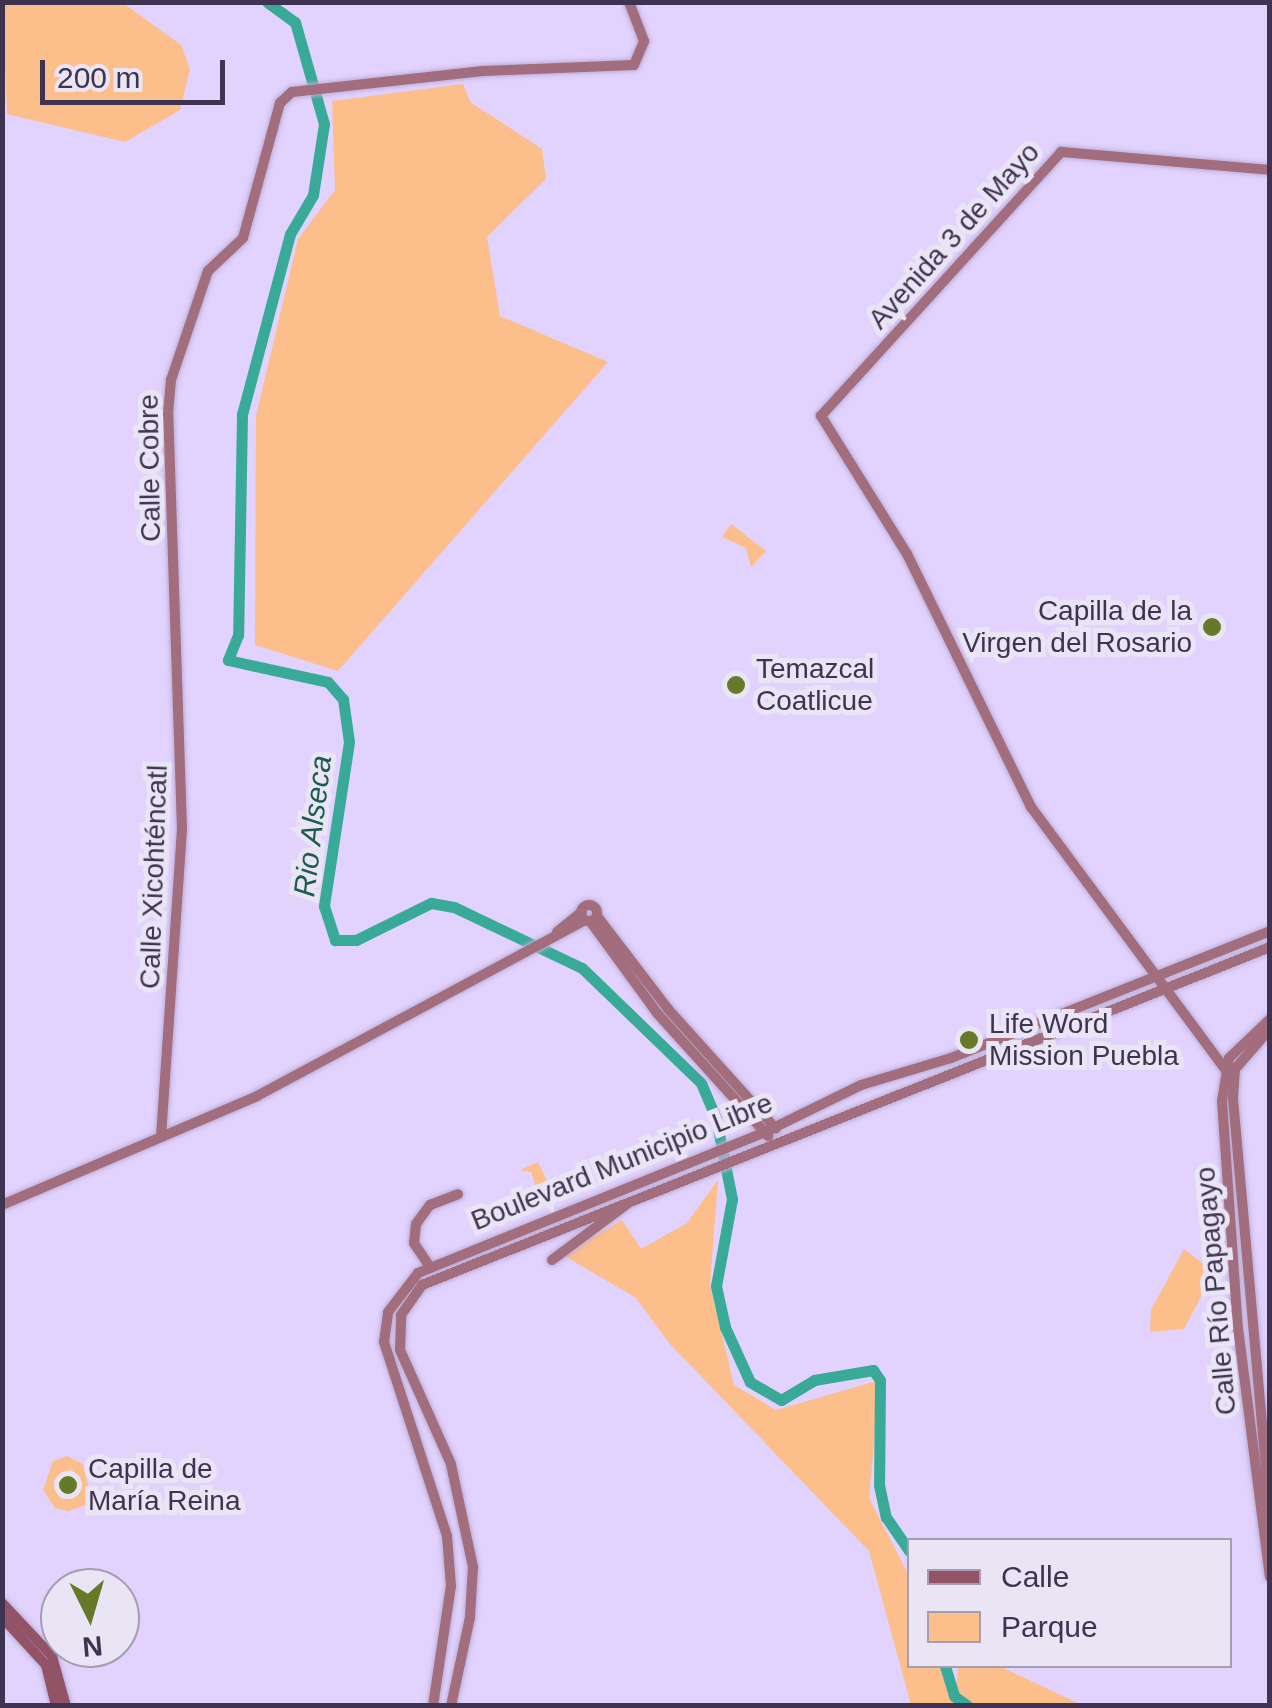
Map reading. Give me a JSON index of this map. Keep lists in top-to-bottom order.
{
  "streets": {
    "street": [
      "Avenida 3 de Mayo",
      "Calle Cobre",
      "Calle Xicohténcatl",
      "Boulevard Municipio Libre",
      "Calle Río Papagayo"
    ]
  },
  "crossings": [
    ["Avenida 3 de Mayo", "Boulevard Municipio Libre"],
    ["Calle Cobre", "Calle Xicohténcatl"]
  ],
  "water": ["Rio Alseca"],
  "places": [
    "Capilla de la Virgen del Rosario",
    "Temazcal Coatlicue",
    "Life Word Mission Puebla",
    "Capilla de María Reina"
  ],
  "legend": ["Calle", "Parque"],
  "scale_bar": "200 m",
  "north": "bottom"
}
